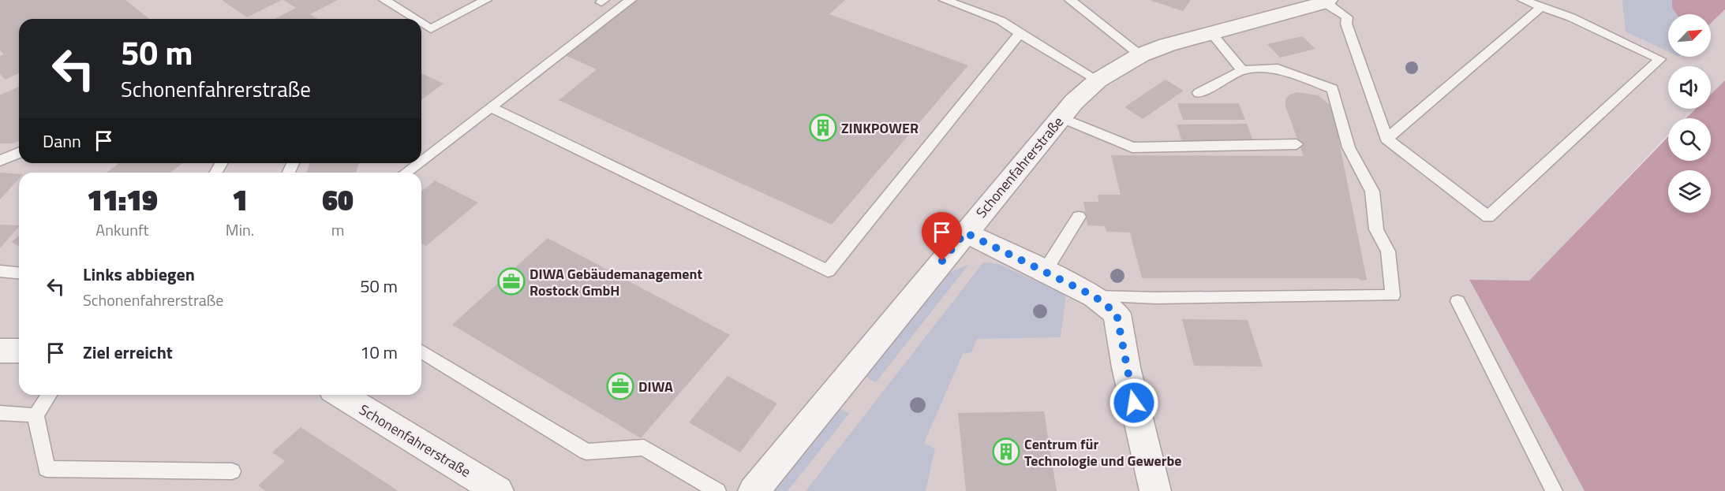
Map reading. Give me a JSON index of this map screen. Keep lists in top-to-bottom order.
{
  "streets": {
    "street": ["Schonenfahrerstraße"]
  },
  "places": {
    "building": ["ZINKPOWER", "Centrum für Technologie und Gewerbe"],
    "office": ["DIWA Gebäudemanagement Rostock GmbH", "DIWA"]
  },
  "north": "top right",
  "page": {
    "turn": ["50 m", "Schonenfahrerstraße"],
    "then": "Dann",
    "eta": [
      "11:19",
      "Ankunft",
      "1",
      "Min.",
      "60",
      "m"
    ],
    "list": [
      {
        "name": "Links abbiegen",
        "note": "Schonenfahrerstraße",
        "value": "50 m"
      },
      {
        "name": "Ziel erreicht",
        "value": "10 m"
      }
    ]
  }
}
